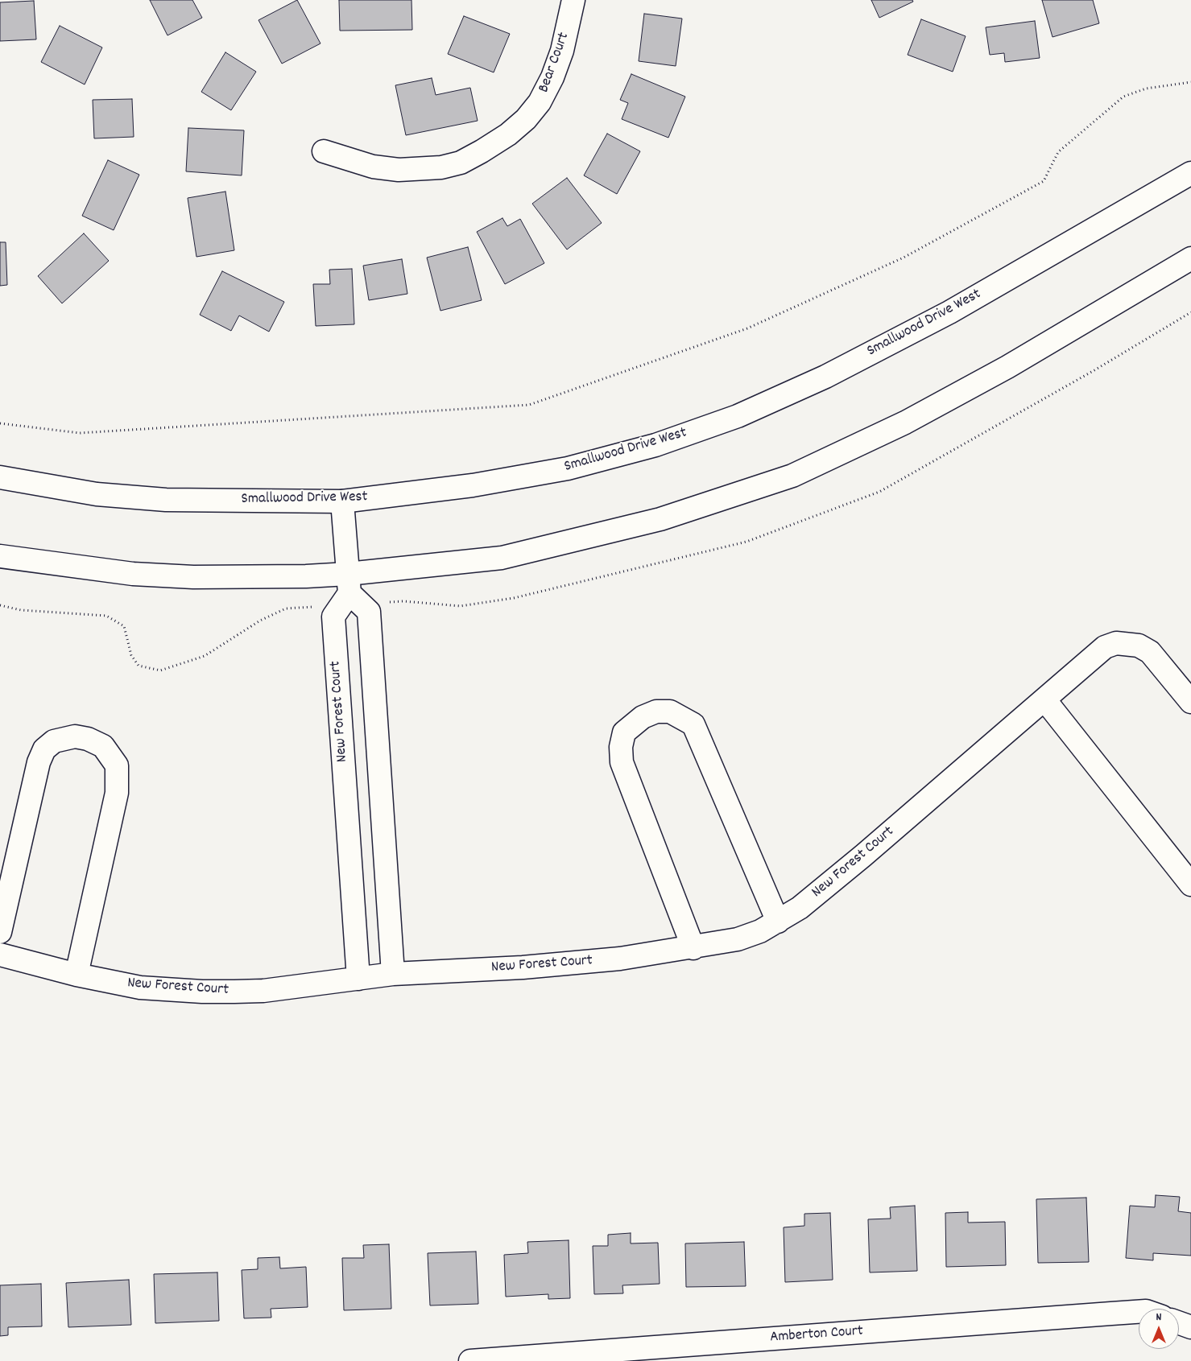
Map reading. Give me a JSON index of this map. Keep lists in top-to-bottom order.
{
  "streets": {
    "street": [
      "Bear Court",
      "Smallwood Drive West",
      "New Forest Court",
      "Amberton Court"
    ]
  },
  "north": "top"
}
